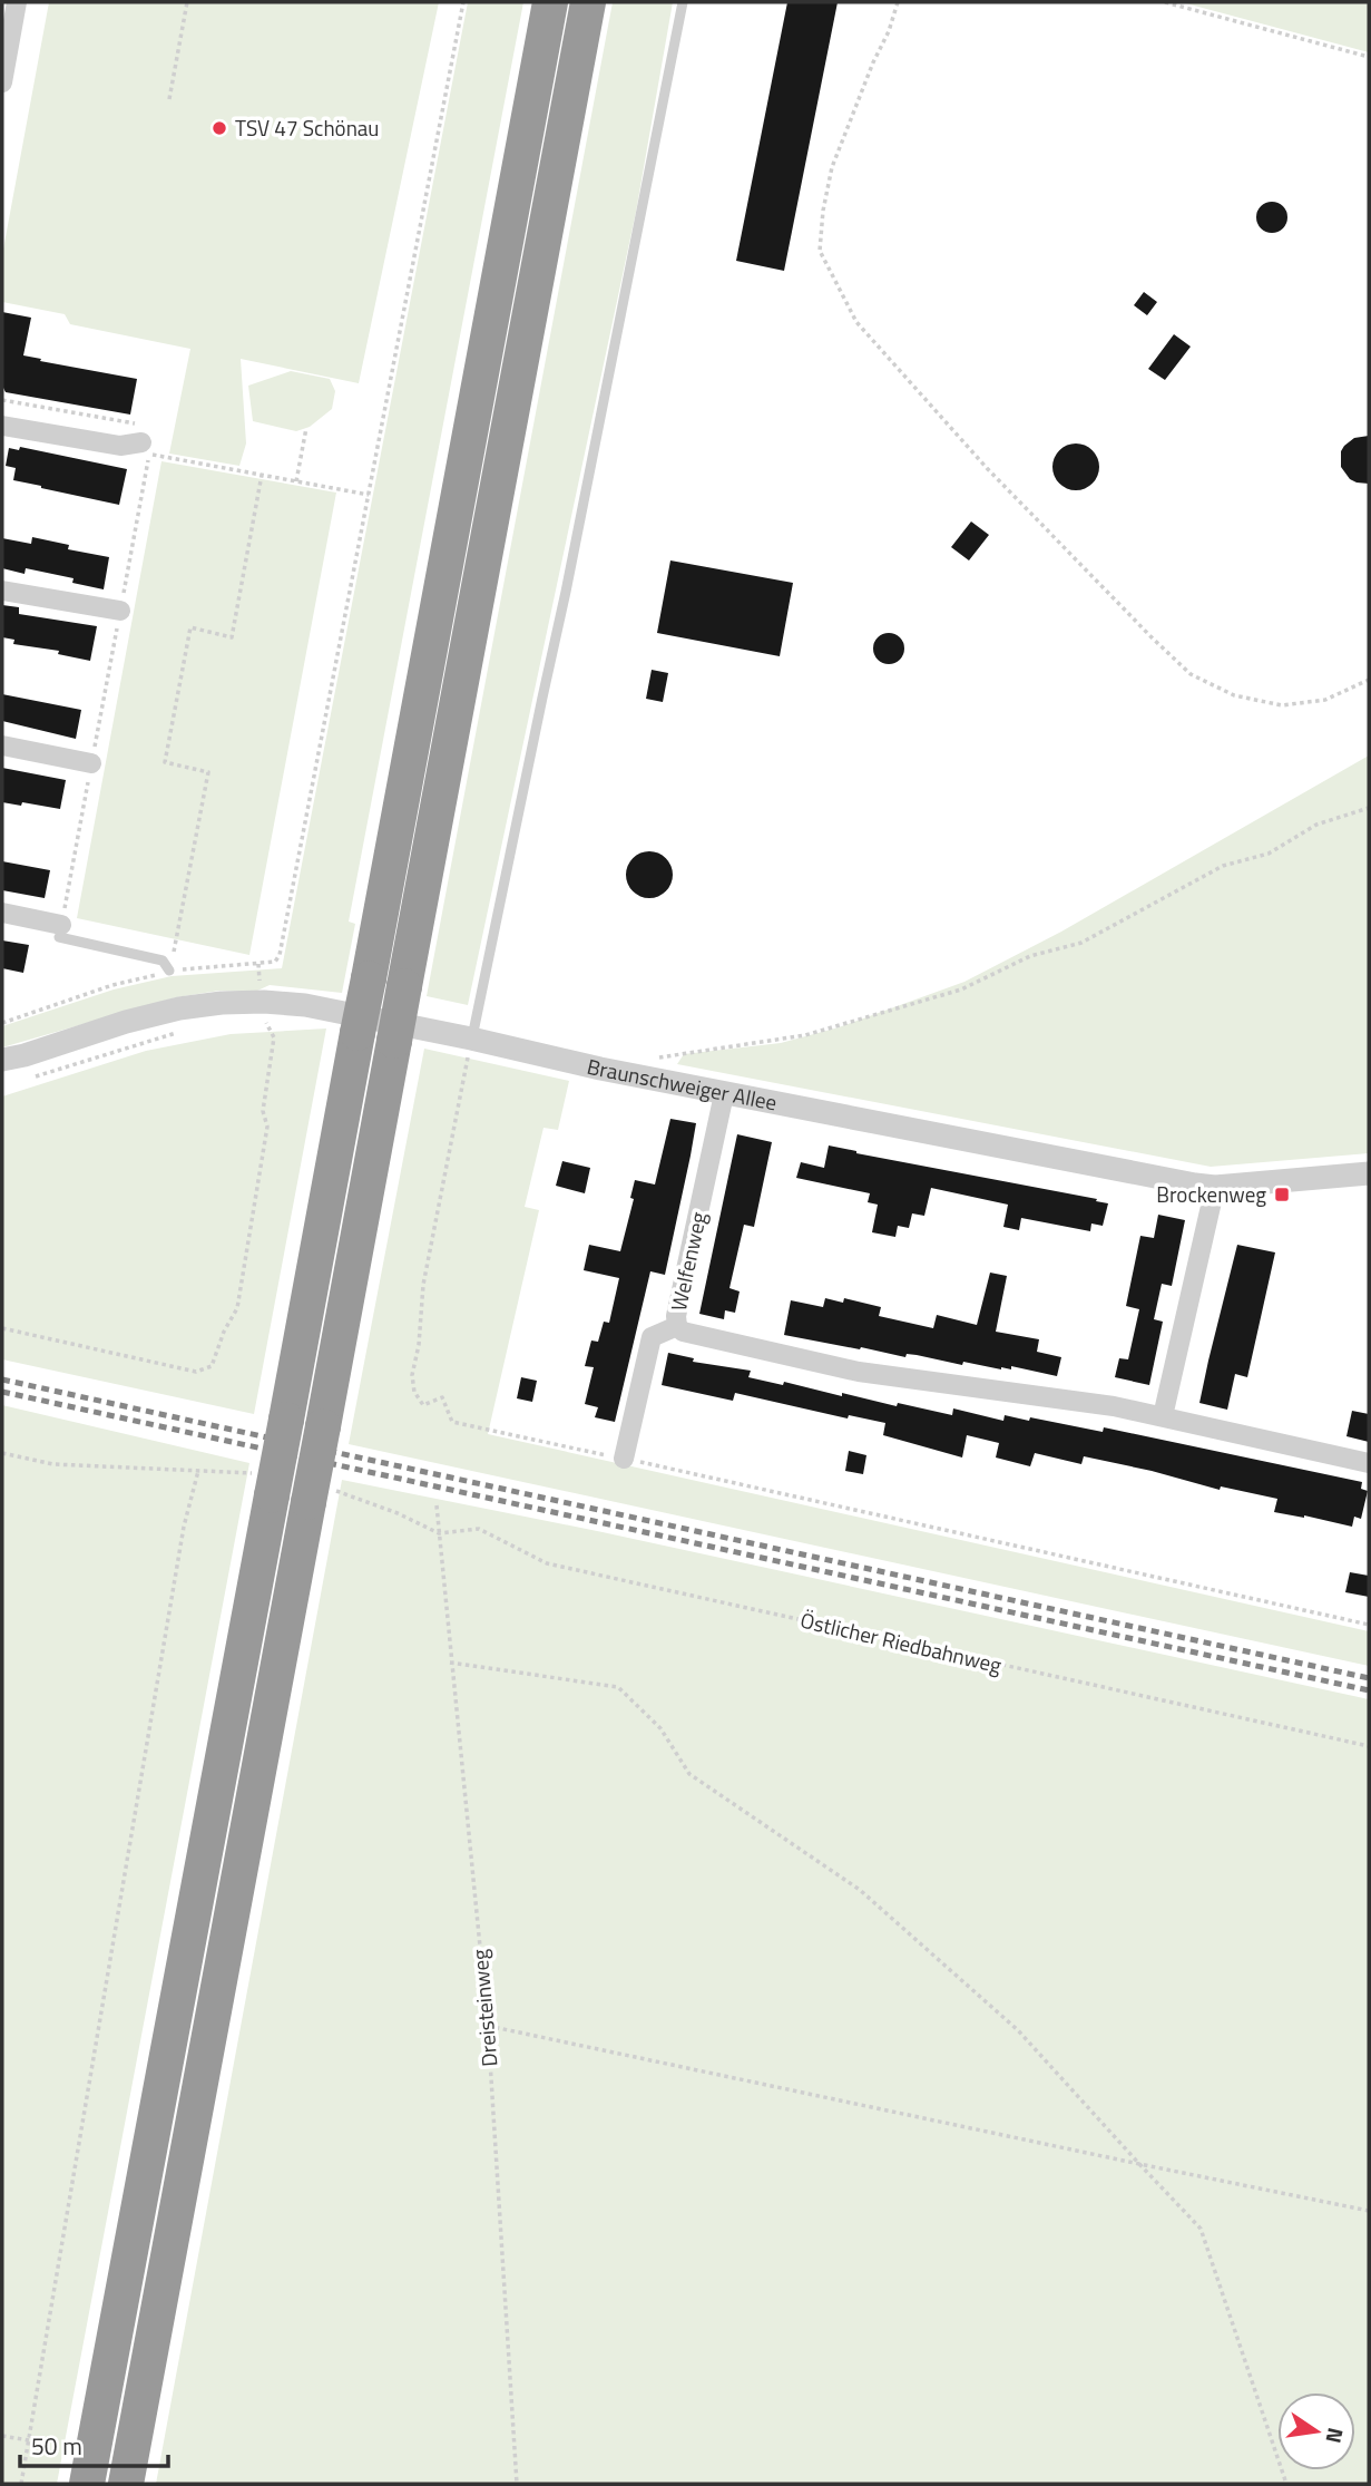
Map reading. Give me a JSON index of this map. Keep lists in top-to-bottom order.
{
  "streets": {
    "street": ["Braunschweiger Allee", "Welfenweg"],
    "path": ["Östlicher Riedbahnweg", "Dreisteinweg"]
  },
  "crossings": [
    ["Braunschweiger Allee", "Welfenweg"],
    ["Östlicher Riedbahnweg", "Dreisteinweg"]
  ],
  "places": {
    "other": ["TSV 47 Schönau"],
    "transit": ["Brockenweg"]
  },
  "scale_bar": "50 m",
  "north": "right"
}
